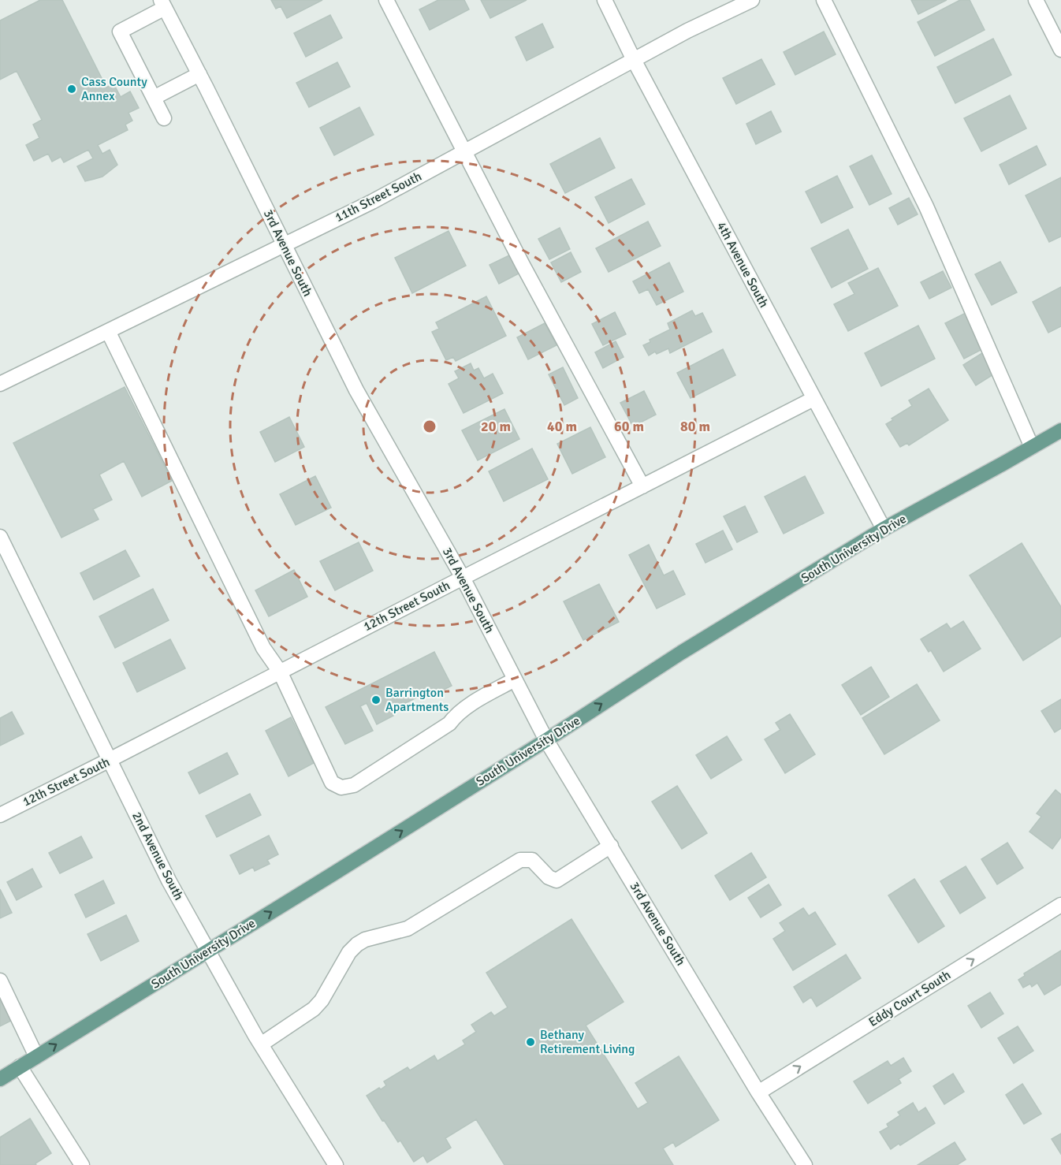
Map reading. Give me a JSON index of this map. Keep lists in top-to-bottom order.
{
  "streets": {
    "main road": ["South University Drive"],
    "street": [
      "11th Street South",
      "3rd Avenue South",
      "4th Avenue South",
      "12th Street South",
      "2nd Avenue South",
      "Eddy Court South"
    ]
  },
  "crossings": [
    ["11th Street South", "3rd Avenue South"],
    ["11th Street South", "4th Avenue South"],
    ["3rd Avenue South", "South University Drive"],
    ["3rd Avenue South", "12th Street South"],
    ["3rd Avenue South", "Eddy Court South"],
    ["4th Avenue South", "South University Drive"],
    ["4th Avenue South", "12th Street South"],
    ["South University Drive", "2nd Avenue South"],
    ["12th Street South", "2nd Avenue South"]
  ],
  "one_way": ["South University Drive", "Eddy Court South"],
  "places": ["Cass County Annex", "Barrington Apartments", "Bethany Retirement Living"],
  "rings": [
    "20 m",
    "40 m",
    "60 m",
    "80 m"
  ]
}
